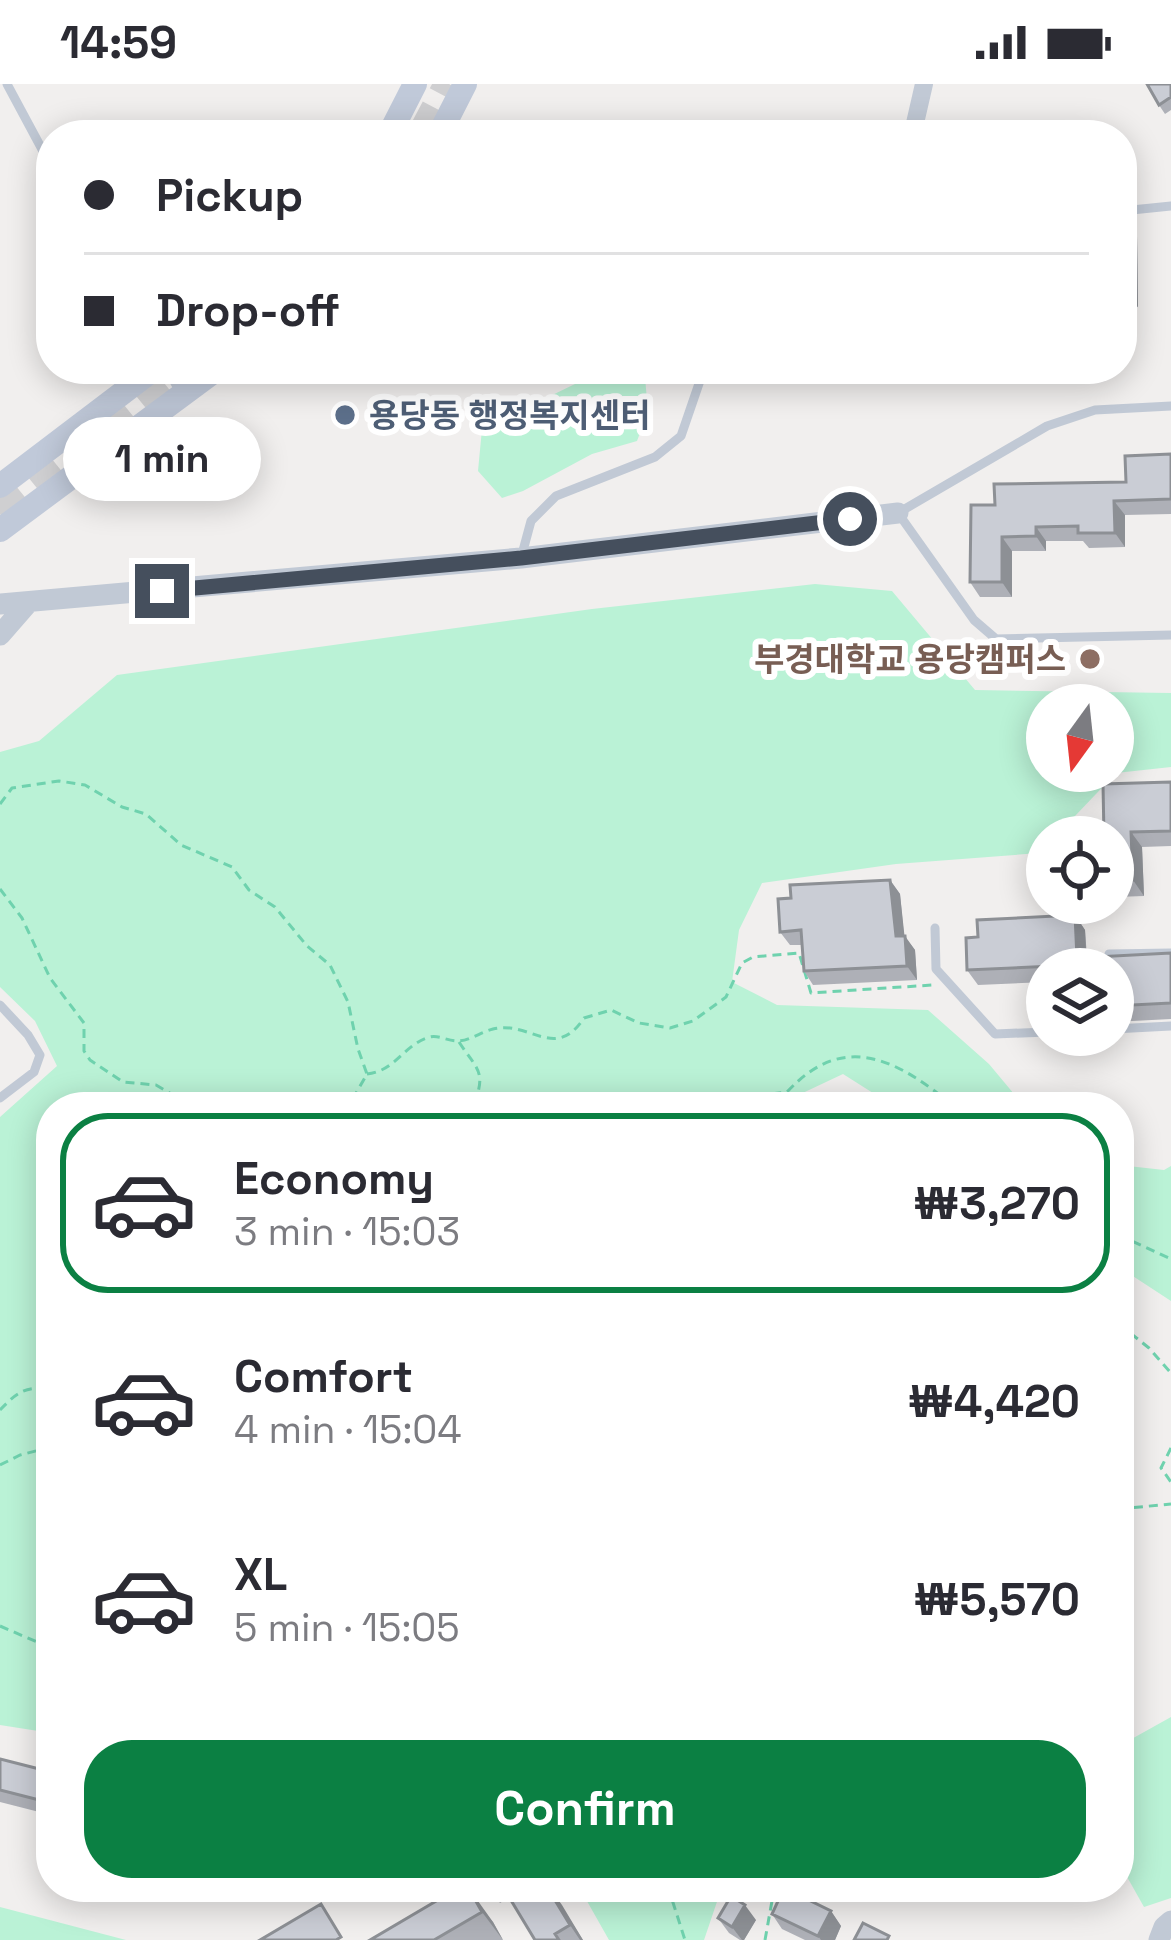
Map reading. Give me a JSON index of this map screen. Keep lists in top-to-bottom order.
{
  "places": ["용당동 행정복지센터", "부경대학교 용당캠퍼스"],
  "north": "bottom",
  "page": {
    "status": "14:59",
    "banner": ["Pickup", "Drop-off"],
    "bubble": "1 min",
    "list": [
      {
        "name": "Economy",
        "note": "3 min · 15:03",
        "value": "₩3,270"
      },
      {
        "name": "Comfort",
        "note": "4 min · 15:04",
        "value": "₩4,420"
      },
      {
        "name": "XL",
        "note": "5 min · 15:05",
        "value": "₩5,570"
      }
    ],
    "buttons": "Confirm"
  }
}
